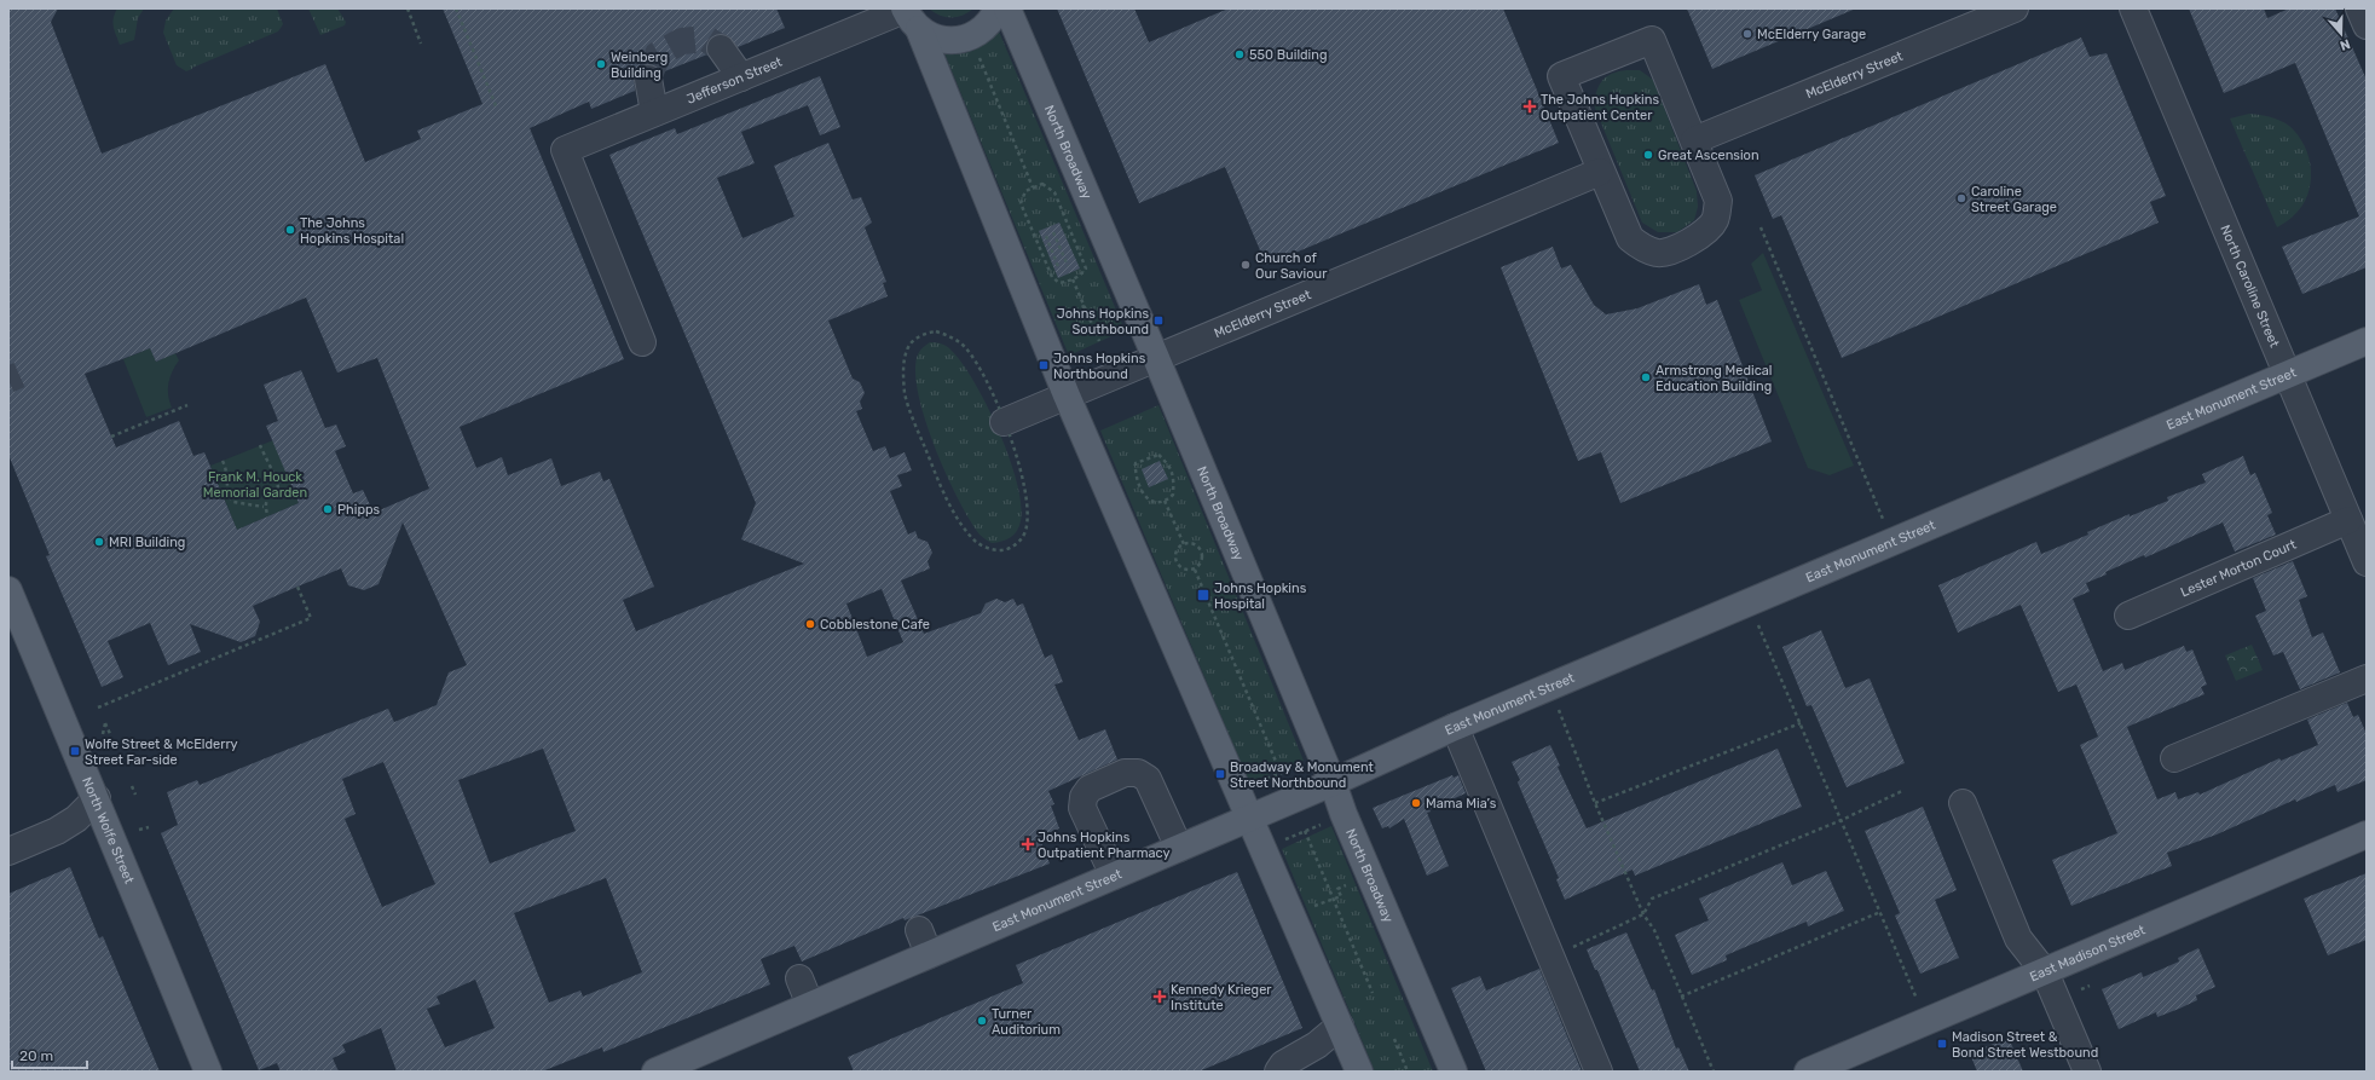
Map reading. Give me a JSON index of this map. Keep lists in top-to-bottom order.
{
  "streets": {
    "main road": [
      "North Broadway",
      "East Monument Street",
      "North Wolfe Street",
      "East Madison Street"
    ],
    "street": [
      "McElderry Street",
      "Jefferson Street",
      "North Caroline Street",
      "Lester Morton Court"
    ]
  },
  "crossings": [
    ["McElderry Street", "North Broadway"],
    ["North Broadway", "East Monument Street"],
    ["North Caroline Street", "East Monument Street"],
    ["North Caroline Street", "Lester Morton Court"]
  ],
  "parks": ["Frank M. Houck Memorial Garden"],
  "places": {
    "other": [
      "McElderry Garage",
      "550 Building",
      "Weinberg Building",
      "Great Ascension",
      "Caroline Street Garage",
      "The Johns Hopkins Hospital",
      "Church of Our Saviour",
      "Armstrong Medical Education Building",
      "Phipps",
      "MRI Building",
      "Cobblestone Cafe",
      "Mama Mia’s",
      "Turner Auditorium"
    ],
    "health": ["The Johns Hopkins Outpatient Center", "Johns Hopkins Outpatient Pharmacy", "Kennedy Krieger Institute"],
    "transit": [
      "Johns Hopkins Southbound",
      "Johns Hopkins Northbound",
      "Johns Hopkins Hospital",
      "Wolfe Street & McElderry Street Far-side",
      "Broadway & Monument Street Northbound",
      "Madison Street & Bond Street Westbound"
    ]
  },
  "scale_bar": "20 m",
  "north": "bottom"
}
